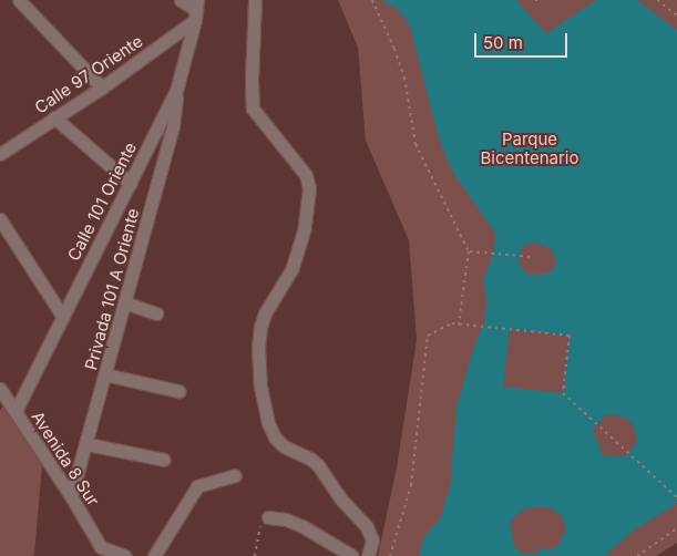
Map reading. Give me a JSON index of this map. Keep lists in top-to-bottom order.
{
  "streets": {
    "street": [
      "Calle 97 Oriente",
      "Calle 101 Oriente",
      "Privada 101 A Oriente",
      "Avenida 8 Sur"
    ]
  },
  "crossings": [
    ["Calle 97 Oriente", "Calle 101 Oriente"],
    ["Calle 101 Oriente", "Privada 101 A Oriente"],
    ["Calle 101 Oriente", "Avenida 8 Sur"],
    ["Privada 101 A Oriente", "Avenida 8 Sur"]
  ],
  "parks": ["Parque Bicentenario"],
  "scale_bar": "50 m"
}
